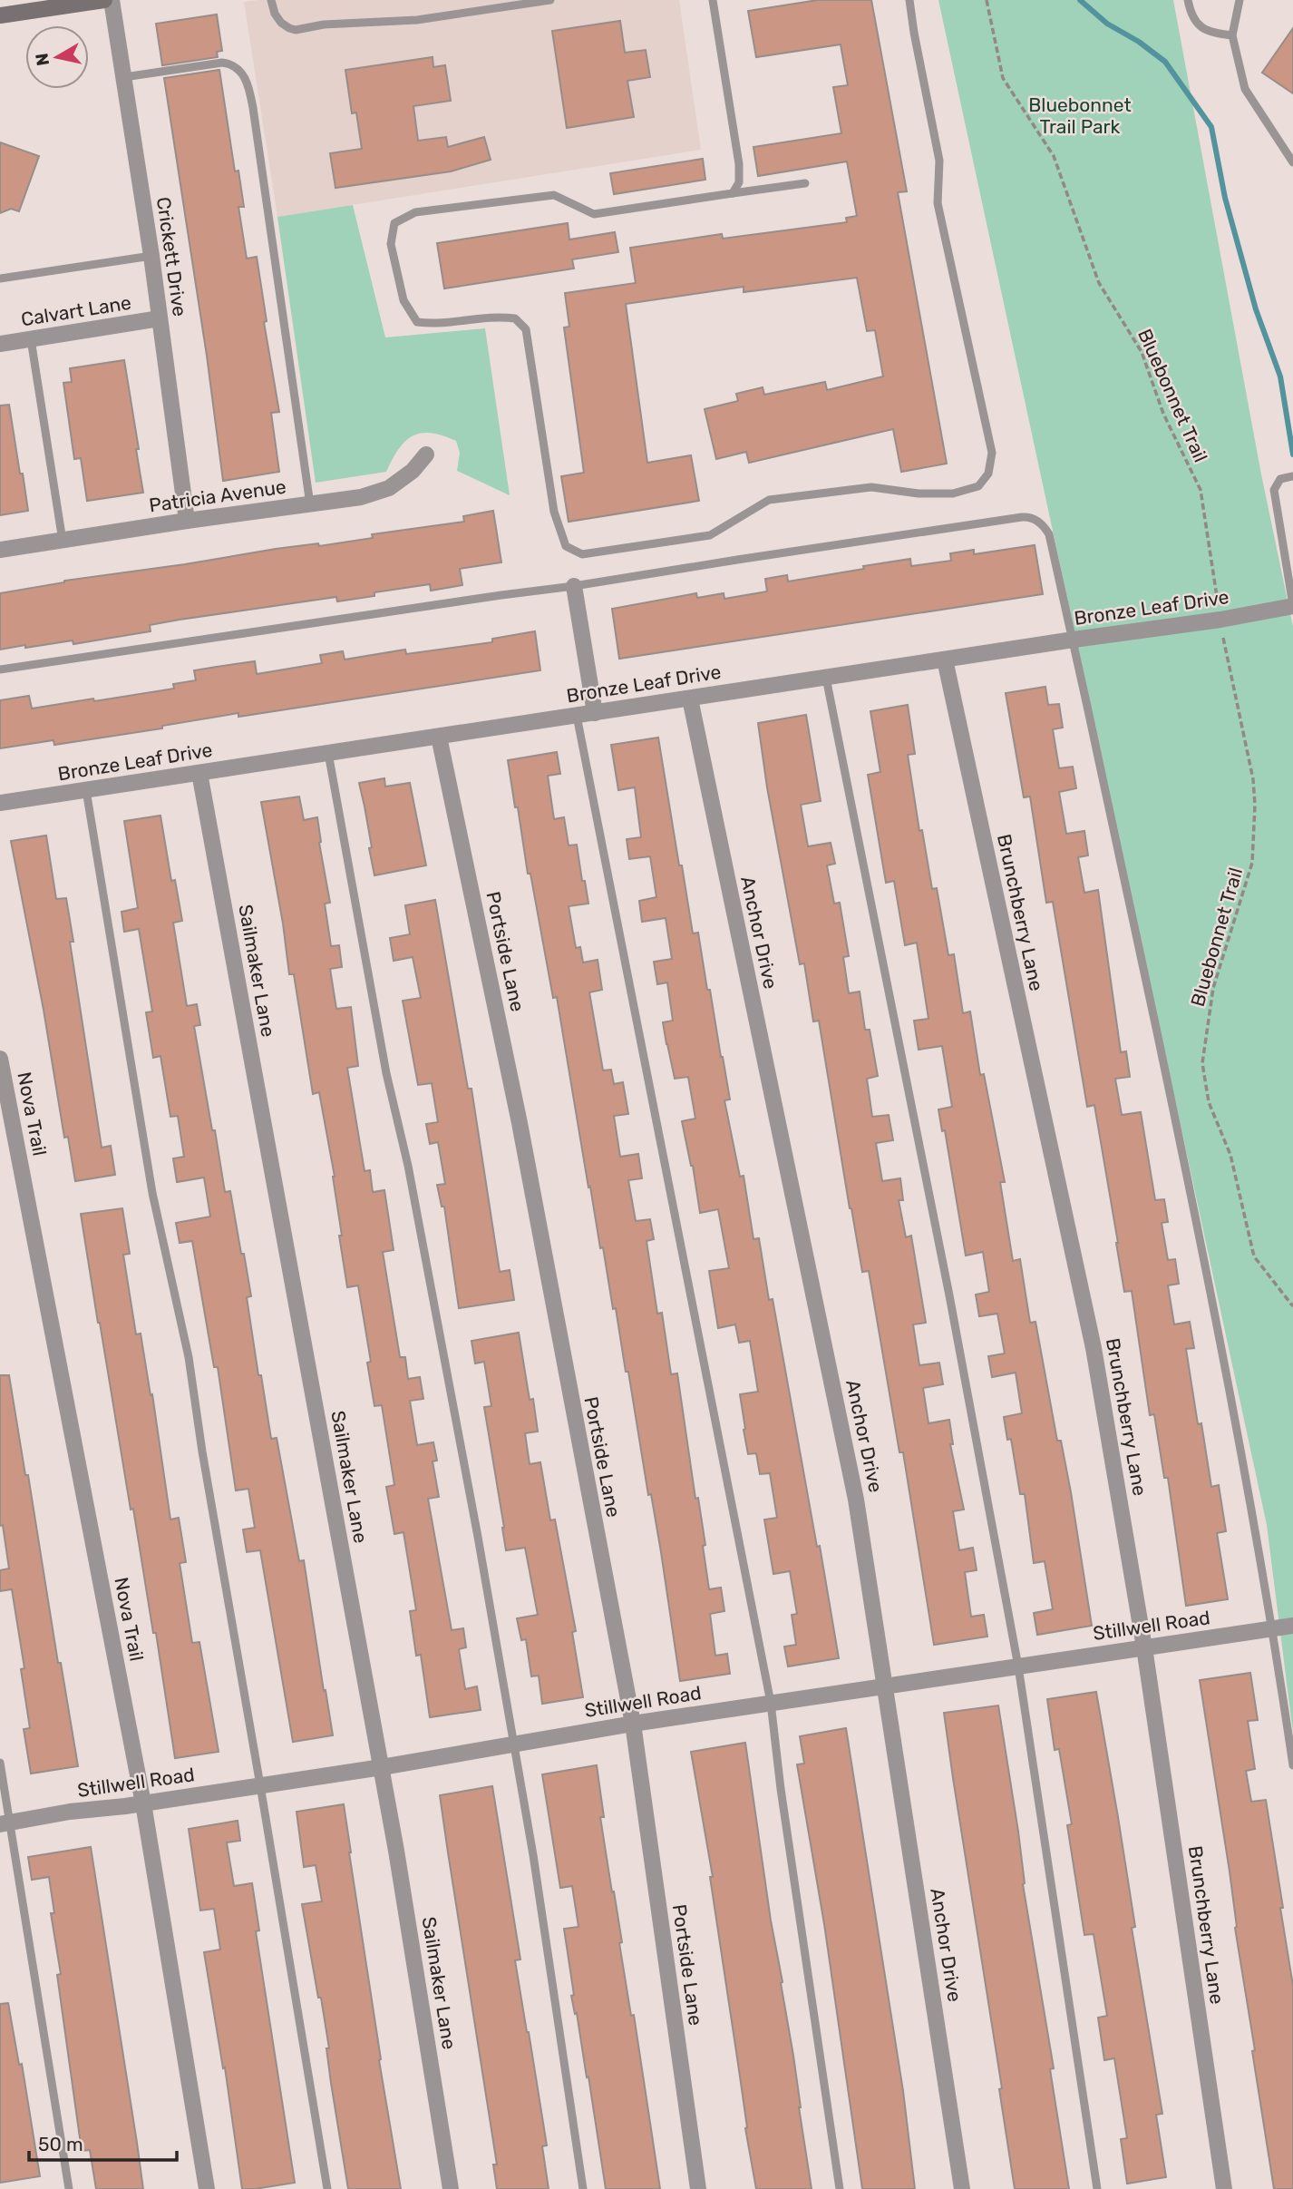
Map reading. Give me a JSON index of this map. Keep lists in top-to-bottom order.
{
  "streets": {
    "street": [
      "Crickett Drive",
      "Calvart Lane",
      "Patricia Avenue",
      "Bronze Leaf Drive",
      "Brunchberry Lane",
      "Anchor Drive",
      "Portside Lane",
      "Sailmaker Lane",
      "Nova Trail",
      "Stillwell Road"
    ],
    "path": ["Bluebonnet Trail"]
  },
  "crossings": [
    ["Crickett Drive", "Calvart Lane"],
    ["Crickett Drive", "Patricia Avenue"],
    ["Bronze Leaf Drive", "Brunchberry Lane"],
    ["Bronze Leaf Drive", "Anchor Drive"],
    ["Bronze Leaf Drive", "Portside Lane"],
    ["Bronze Leaf Drive", "Sailmaker Lane"],
    ["Brunchberry Lane", "Stillwell Road"],
    ["Anchor Drive", "Stillwell Road"],
    ["Portside Lane", "Stillwell Road"],
    ["Sailmaker Lane", "Stillwell Road"],
    ["Nova Trail", "Stillwell Road"]
  ],
  "parks": ["Bluebonnet Trail Park"],
  "scale_bar": "50 m",
  "north": "left"
}
